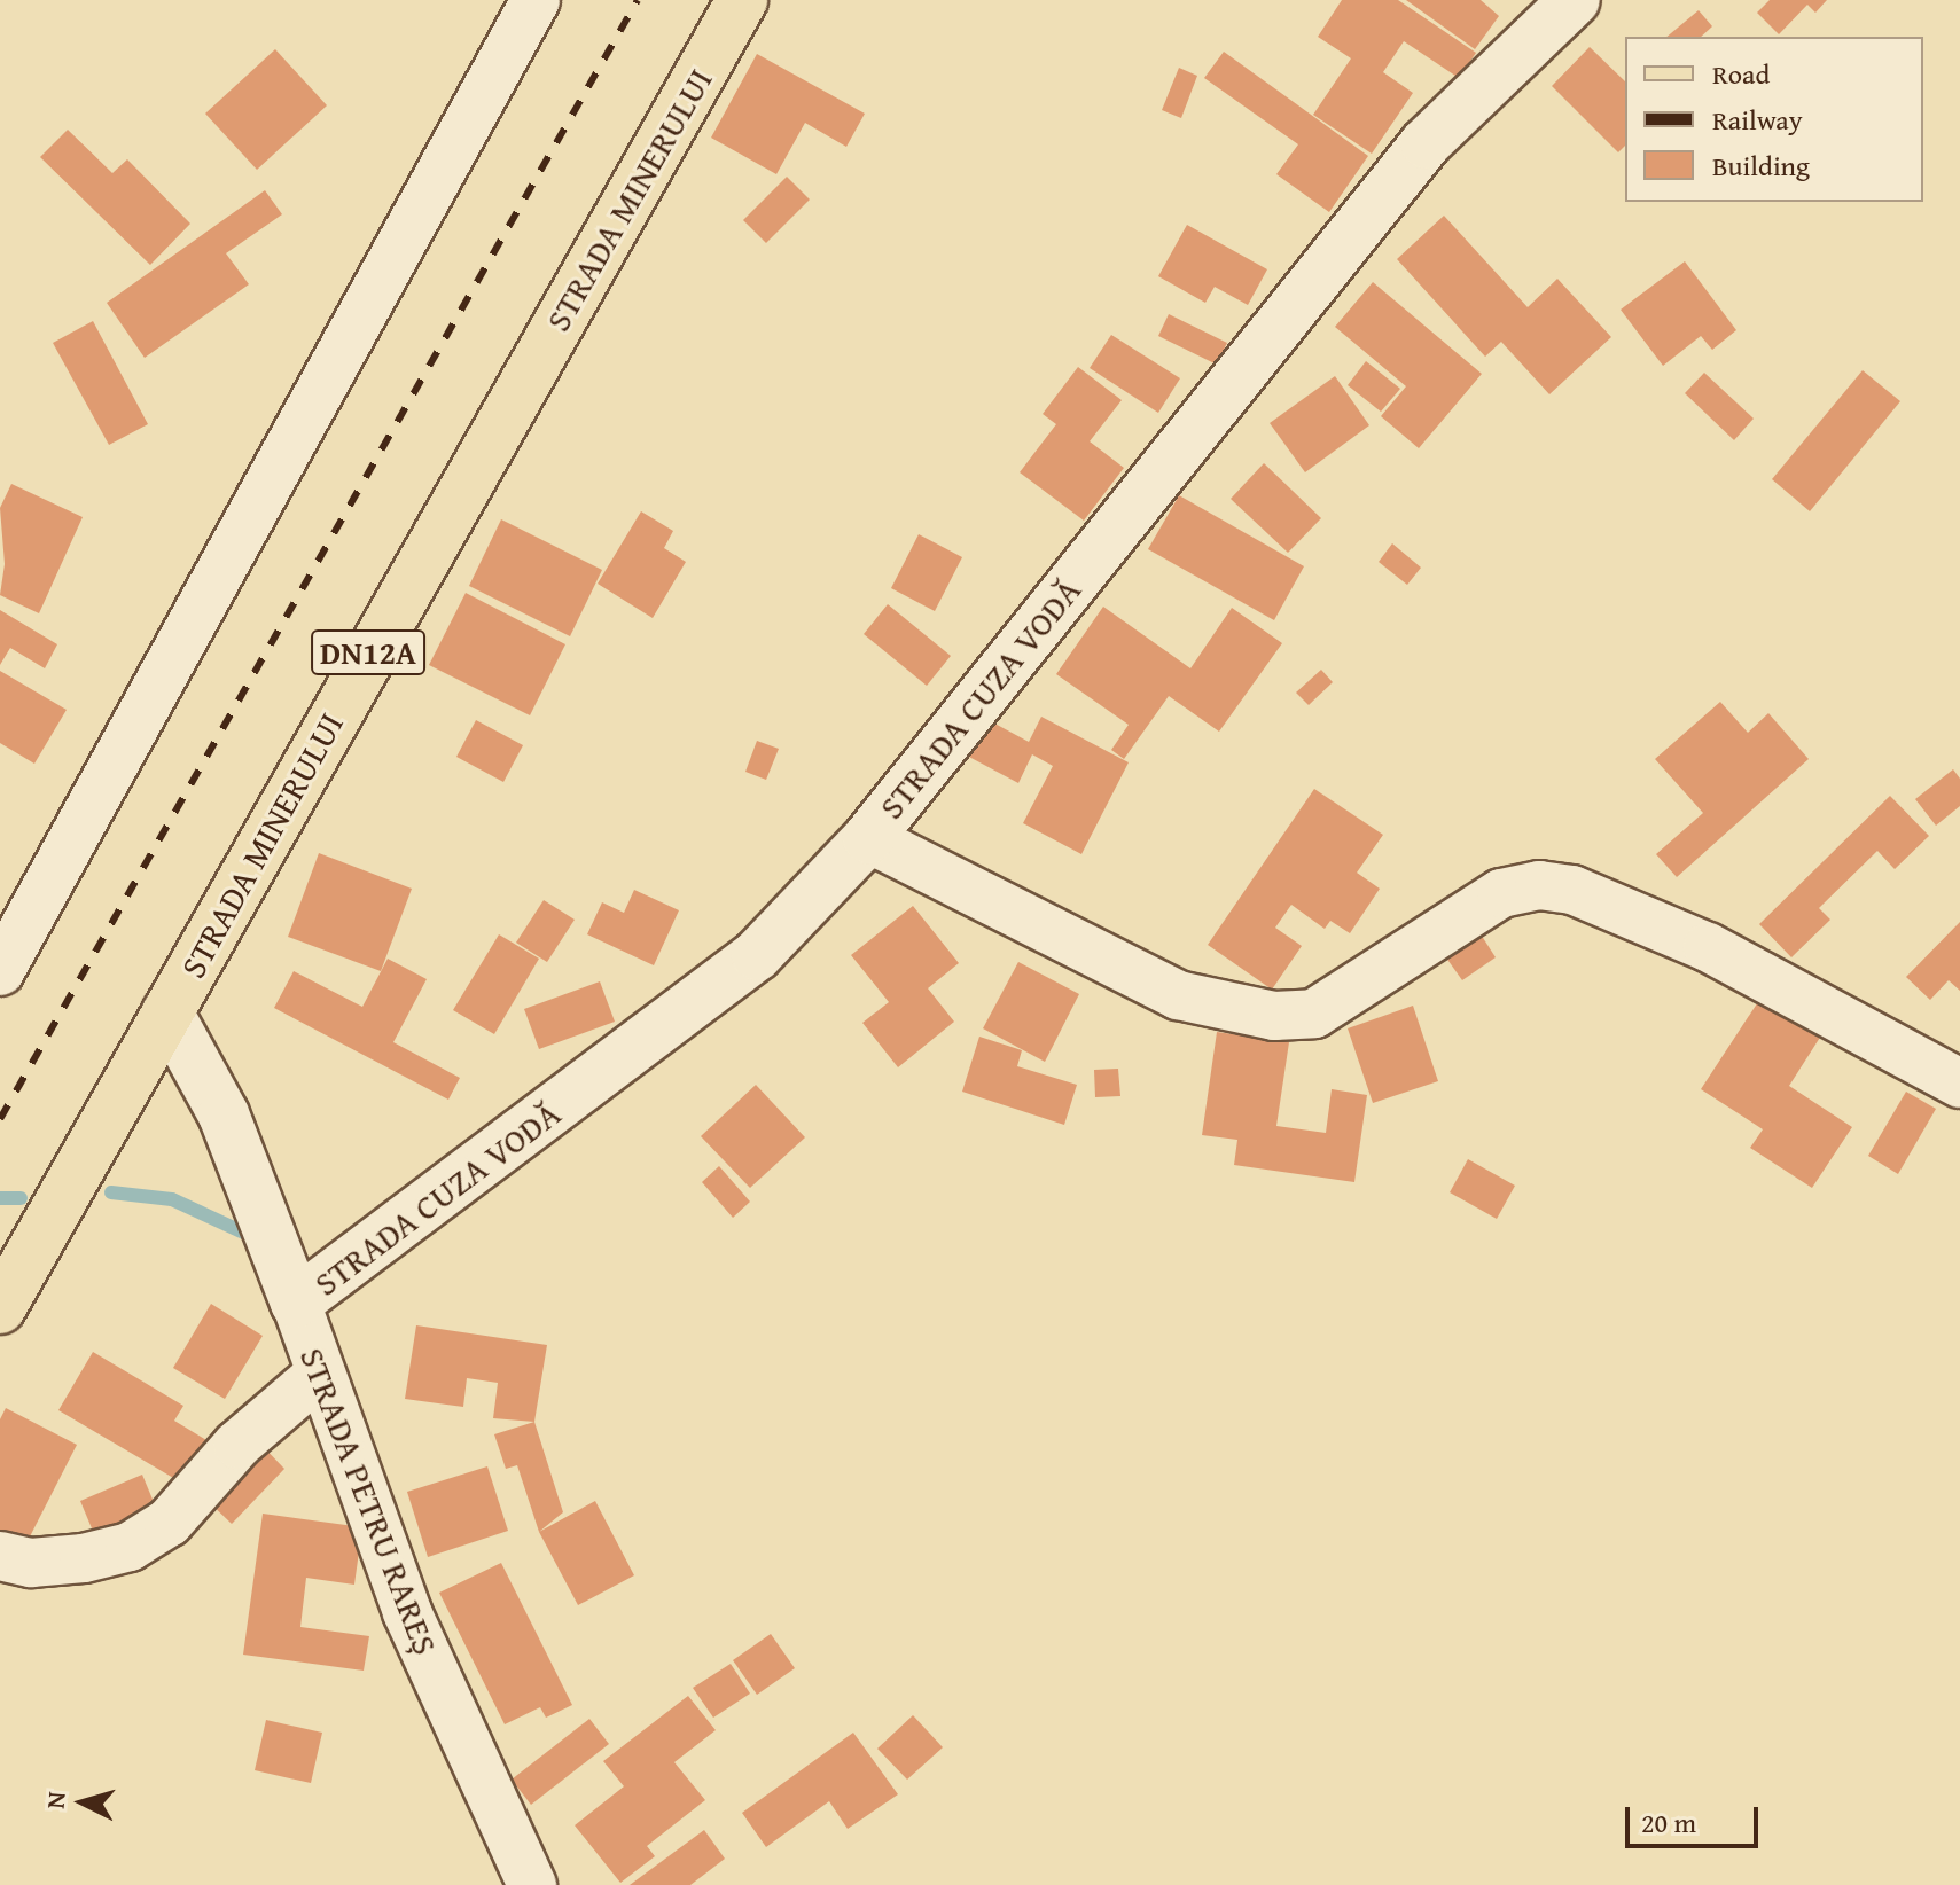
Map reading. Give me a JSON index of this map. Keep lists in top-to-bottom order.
{
  "streets": {
    "main road": ["STRADA MINERULUI", "DN12A"],
    "street": ["STRADA CUZA VODĂ", "STRADA PETRU RAREȘ"]
  },
  "crossings": [
    ["STRADA MINERULUI", "STRADA PETRU RAREȘ"],
    ["STRADA CUZA VODĂ", "STRADA PETRU RAREȘ"]
  ],
  "legend": ["Road", "Railway", "Building"],
  "scale_bar": "20 m",
  "north": "left"
}
